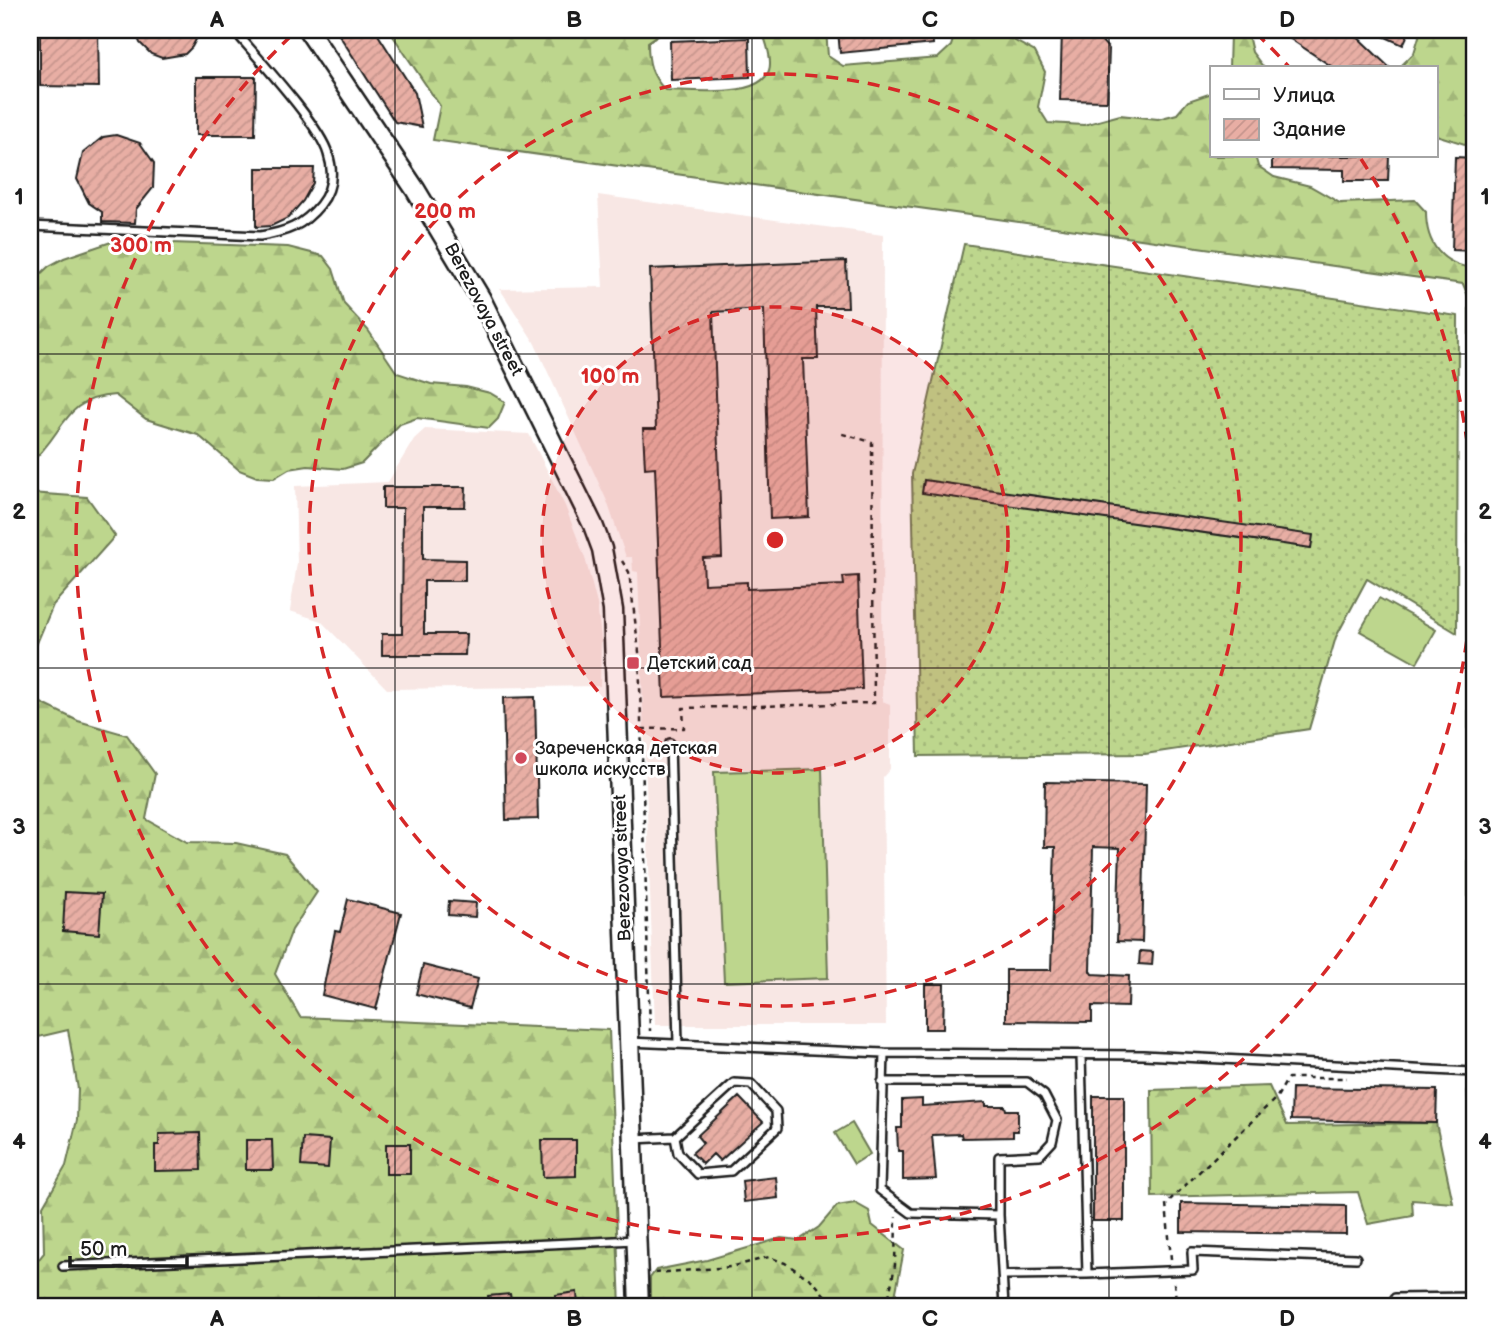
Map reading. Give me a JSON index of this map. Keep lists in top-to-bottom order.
{
  "streets": {
    "street": ["Berezovaya street"]
  },
  "places": {
    "transit": ["Детский сад"],
    "other": ["Зареченская детская школа искусств"]
  },
  "legend": ["Улица", "Здание"],
  "scale_bar": "50 m",
  "grid": {
    "columns": [
      "A",
      "B",
      "C",
      "D"
    ],
    "rows": [
      "1",
      "2",
      "3",
      "4"
    ]
  },
  "rings": ["200 m", "300 m", "100 m"]
}
